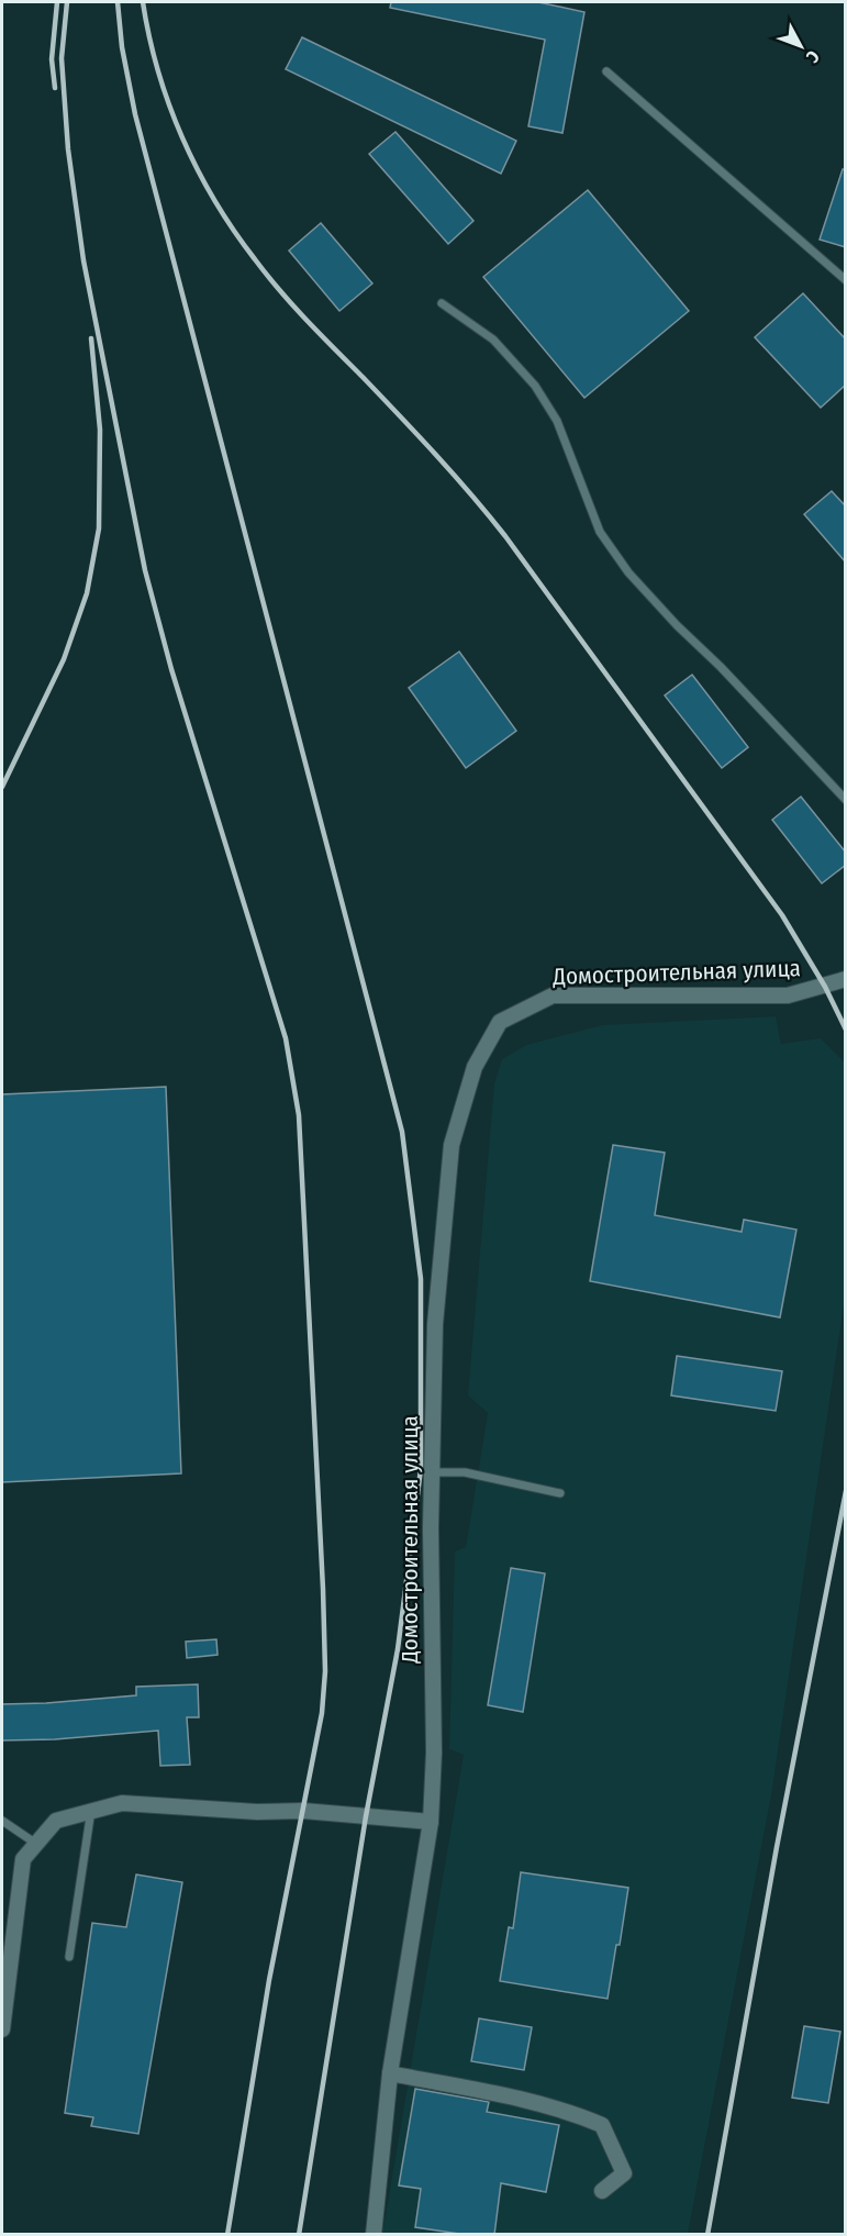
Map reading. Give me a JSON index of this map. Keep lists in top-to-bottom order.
{
  "streets": {
    "street": ["Домостроительная улица"]
  },
  "north": "bottom right"
}
